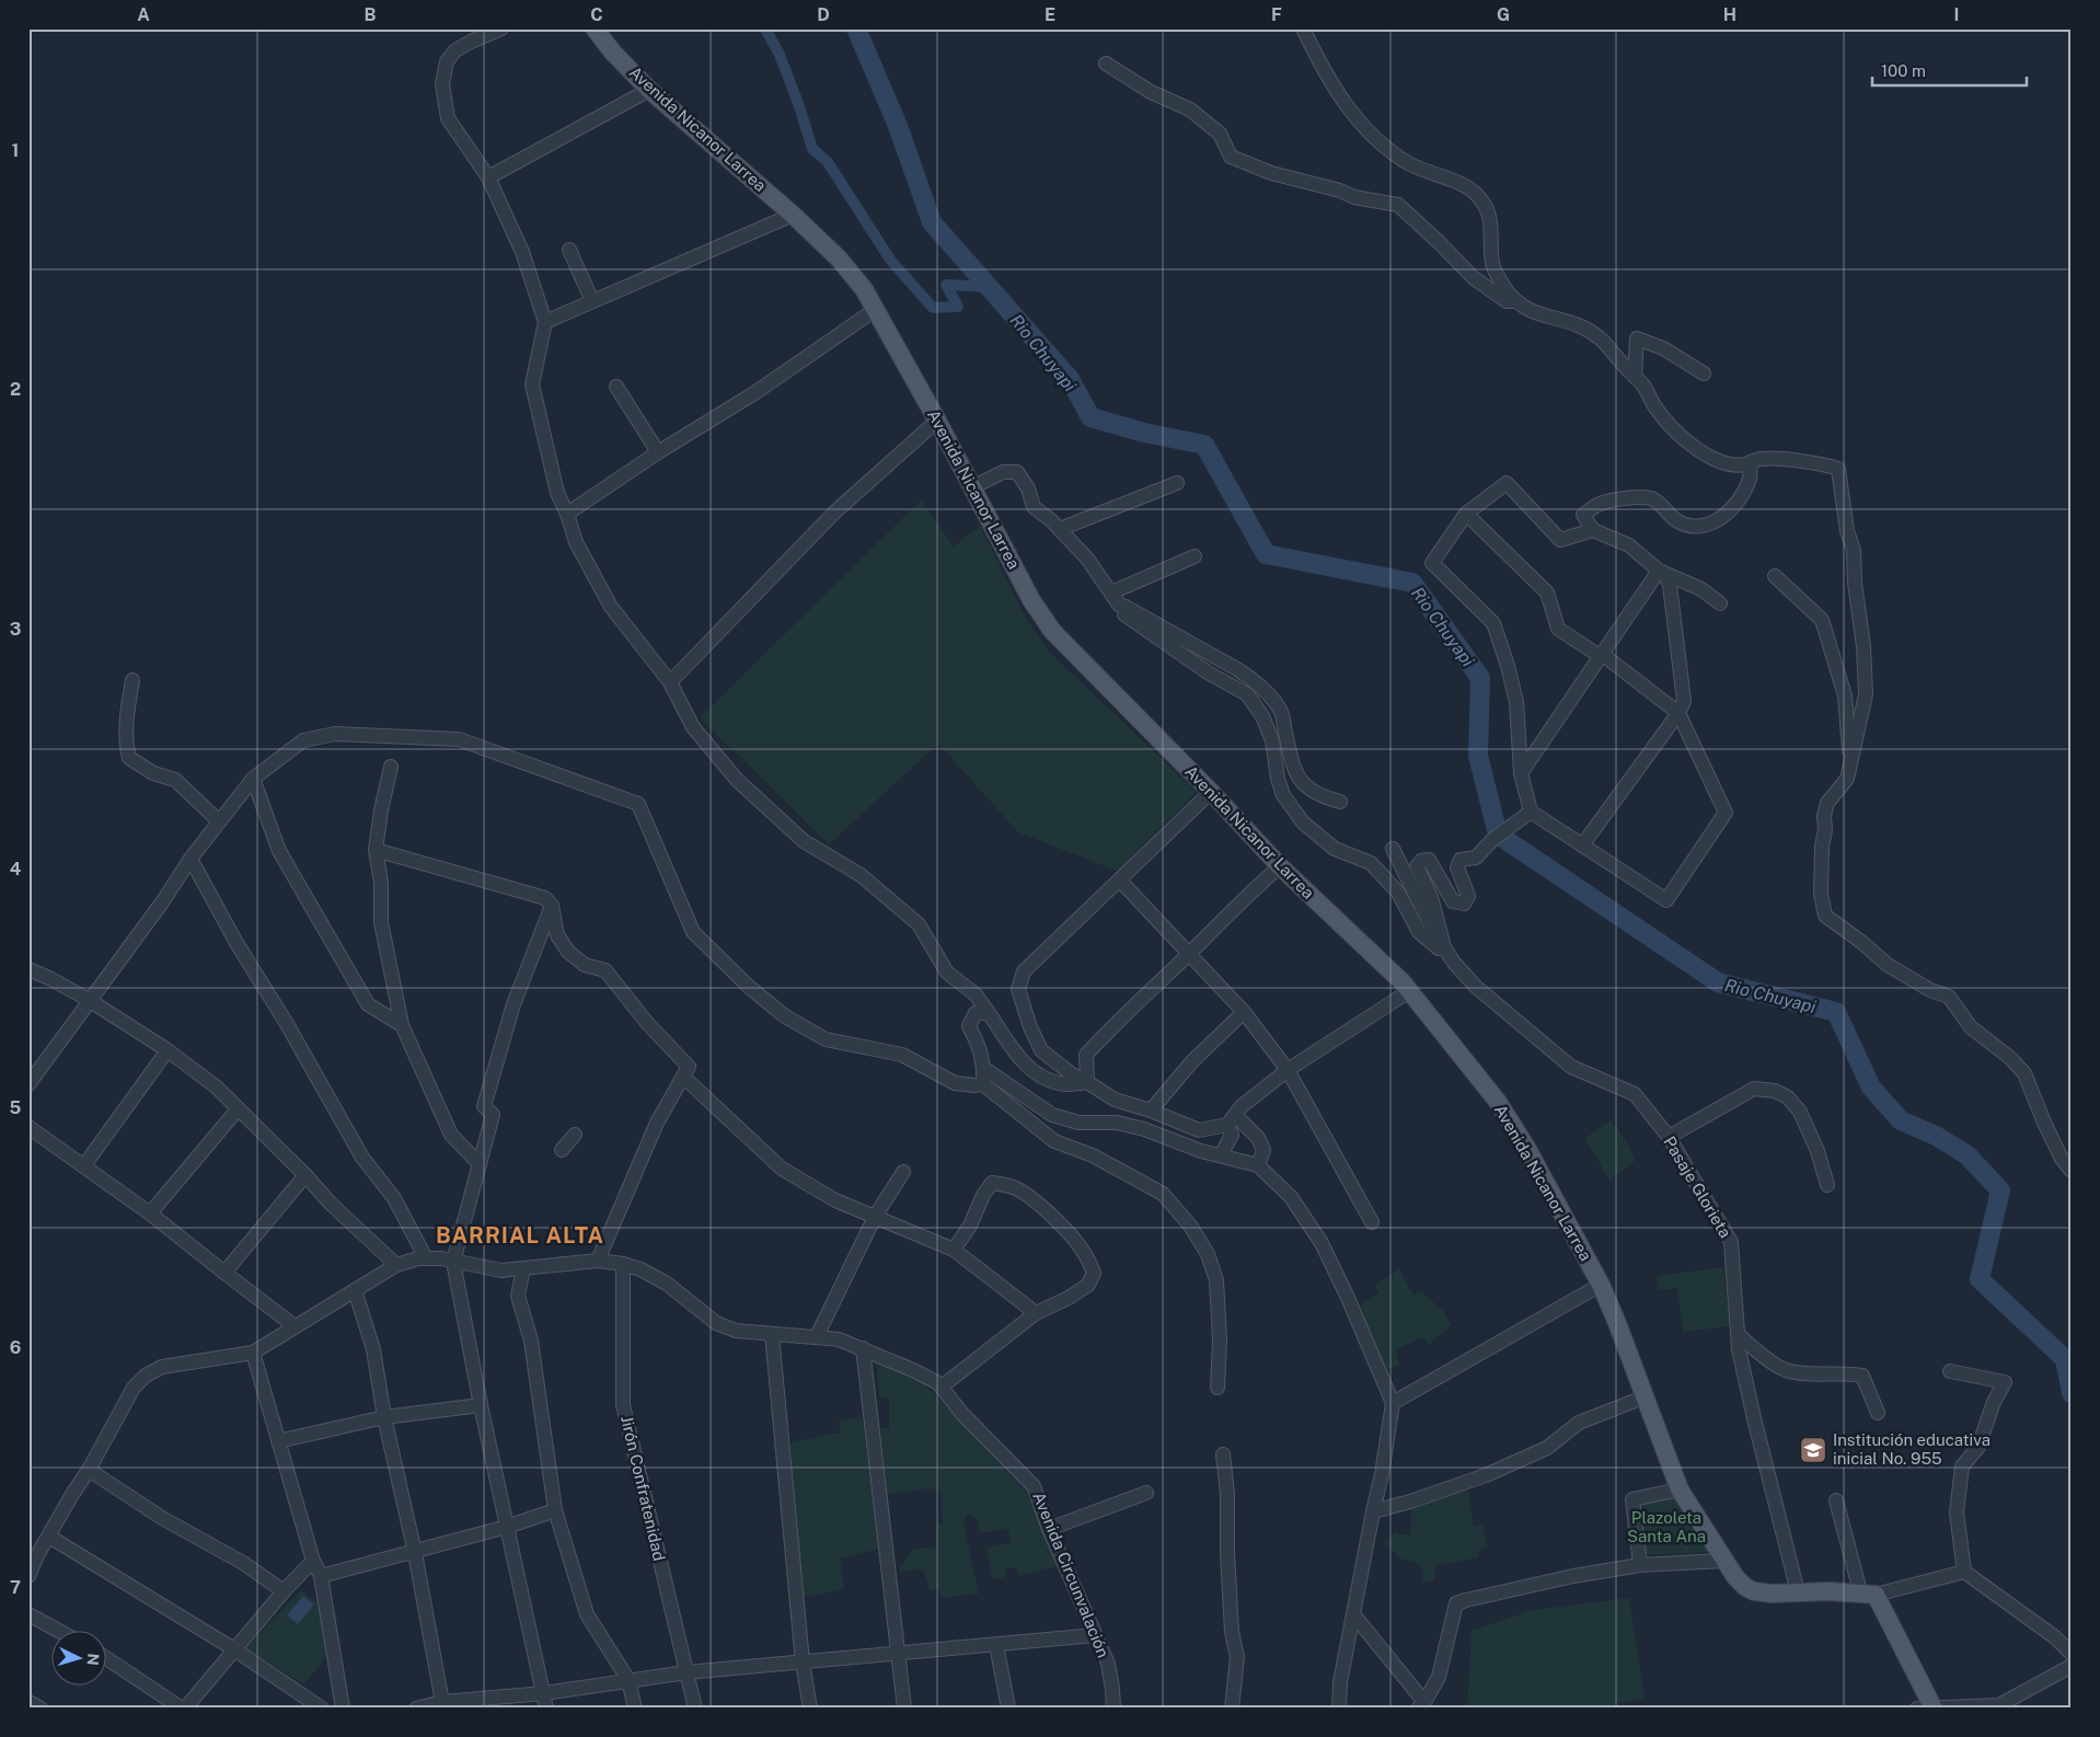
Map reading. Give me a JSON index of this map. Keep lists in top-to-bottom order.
{
  "streets": {
    "main road": ["Avenida Nicanor Larrea"],
    "street": ["Pasaje Glorieta", "Jirón Confratenidad", "Avenida Circunvalación"]
  },
  "crossings": [
    ["Avenida Nicanor Larrea", "Pasaje Glorieta"],
    ["Jirón Confratenidad", "Avenida Circunvalación"]
  ],
  "districts": ["BARRIAL ALTA"],
  "water": ["Rio Chuyapi"],
  "parks": ["Plazoleta Santa Ana"],
  "places": {
    "school or university": ["Institución educativa inicial No. 955"]
  },
  "scale_bar": "100 m",
  "north": "right",
  "grid": {
    "columns": [
      "A",
      "B",
      "C",
      "D",
      "E",
      "F",
      "G",
      "H",
      "I"
    ],
    "rows": [
      "1",
      "2",
      "3",
      "4",
      "5",
      "6",
      "7"
    ]
  }
}
